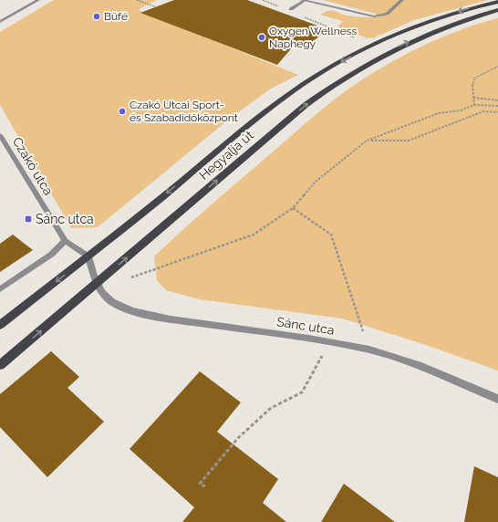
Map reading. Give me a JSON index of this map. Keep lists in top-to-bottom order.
{
  "streets": {
    "main road": ["Hegyalja út"],
    "street": ["Czakó utca", "Sánc utca"]
  },
  "crossings": [
    ["Hegyalja út", "Czakó utca"],
    ["Hegyalja út", "Sánc utca"],
    ["Czakó utca", "Sánc utca"]
  ],
  "places": {
    "other": ["Büfé", "Oxygen Wellness Naphegy", "Czakó Utcai Sport- és Szabadidőközpont"],
    "transit": ["Sánc utca"]
  }
}
